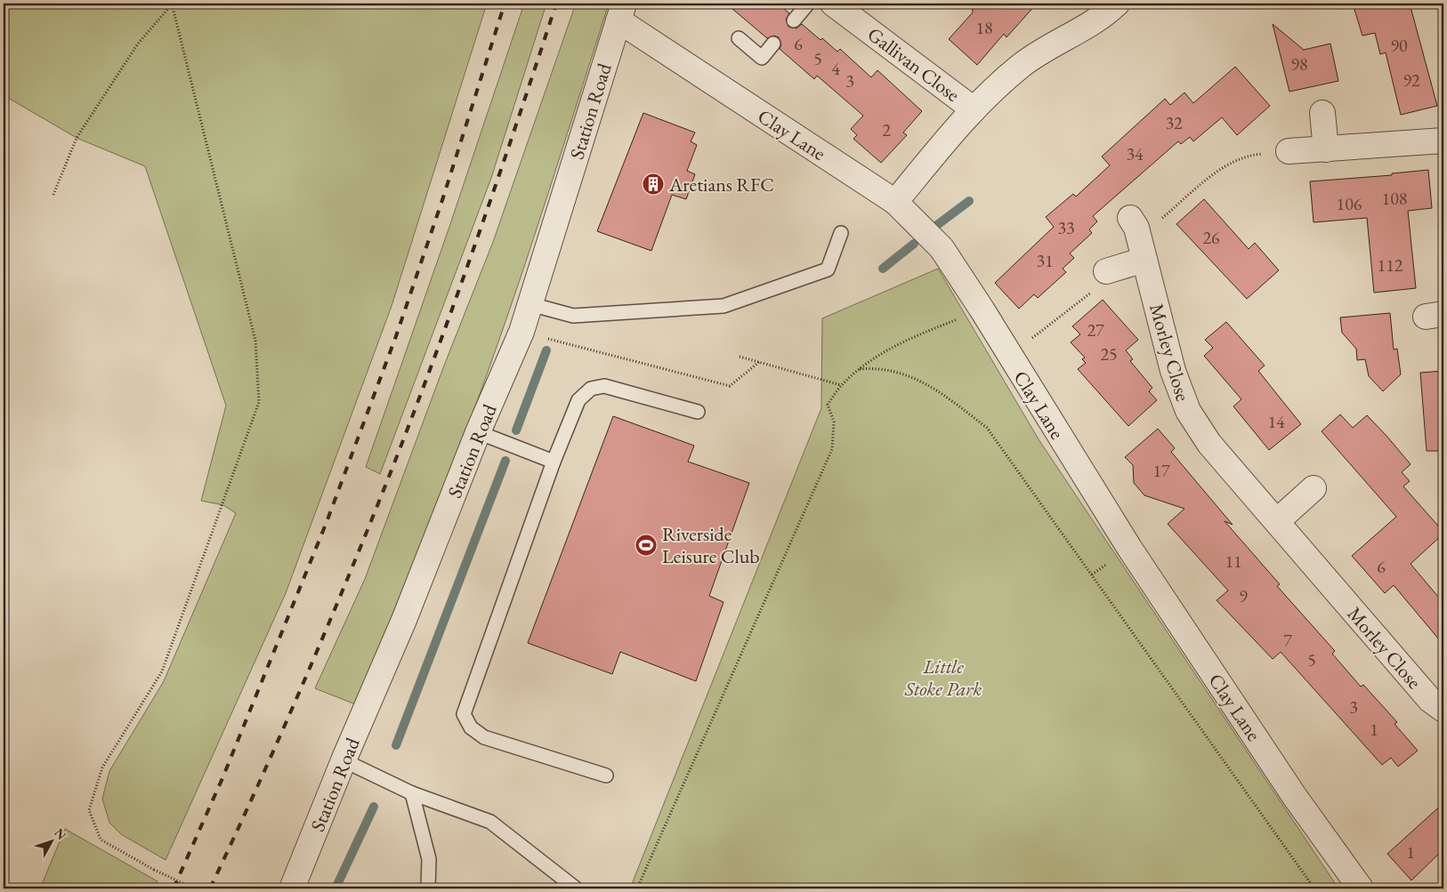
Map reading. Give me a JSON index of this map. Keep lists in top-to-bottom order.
{
  "streets": {
    "street": [
      "Gallivan Close",
      "Station Road",
      "Clay Lane",
      "Morley Close"
    ]
  },
  "crossings": [
    ["Gallivan Close", "Clay Lane"],
    ["Station Road", "Clay Lane"]
  ],
  "parks": ["Little Stoke Park"],
  "places": {
    "building": ["Aretians RFC"],
    "sports": ["Riverside Leisure Club"]
  },
  "house_numbers": [
    "18",
    "6",
    "90",
    "5",
    "98",
    "4",
    "92",
    "3",
    "32",
    "2",
    "34",
    "108",
    "106",
    "33",
    "26",
    "31",
    "112",
    "27",
    "25",
    "14",
    "17",
    "11",
    "6",
    "9",
    "7",
    "5",
    "3",
    "1",
    "1"
  ],
  "north": "top right"
}
